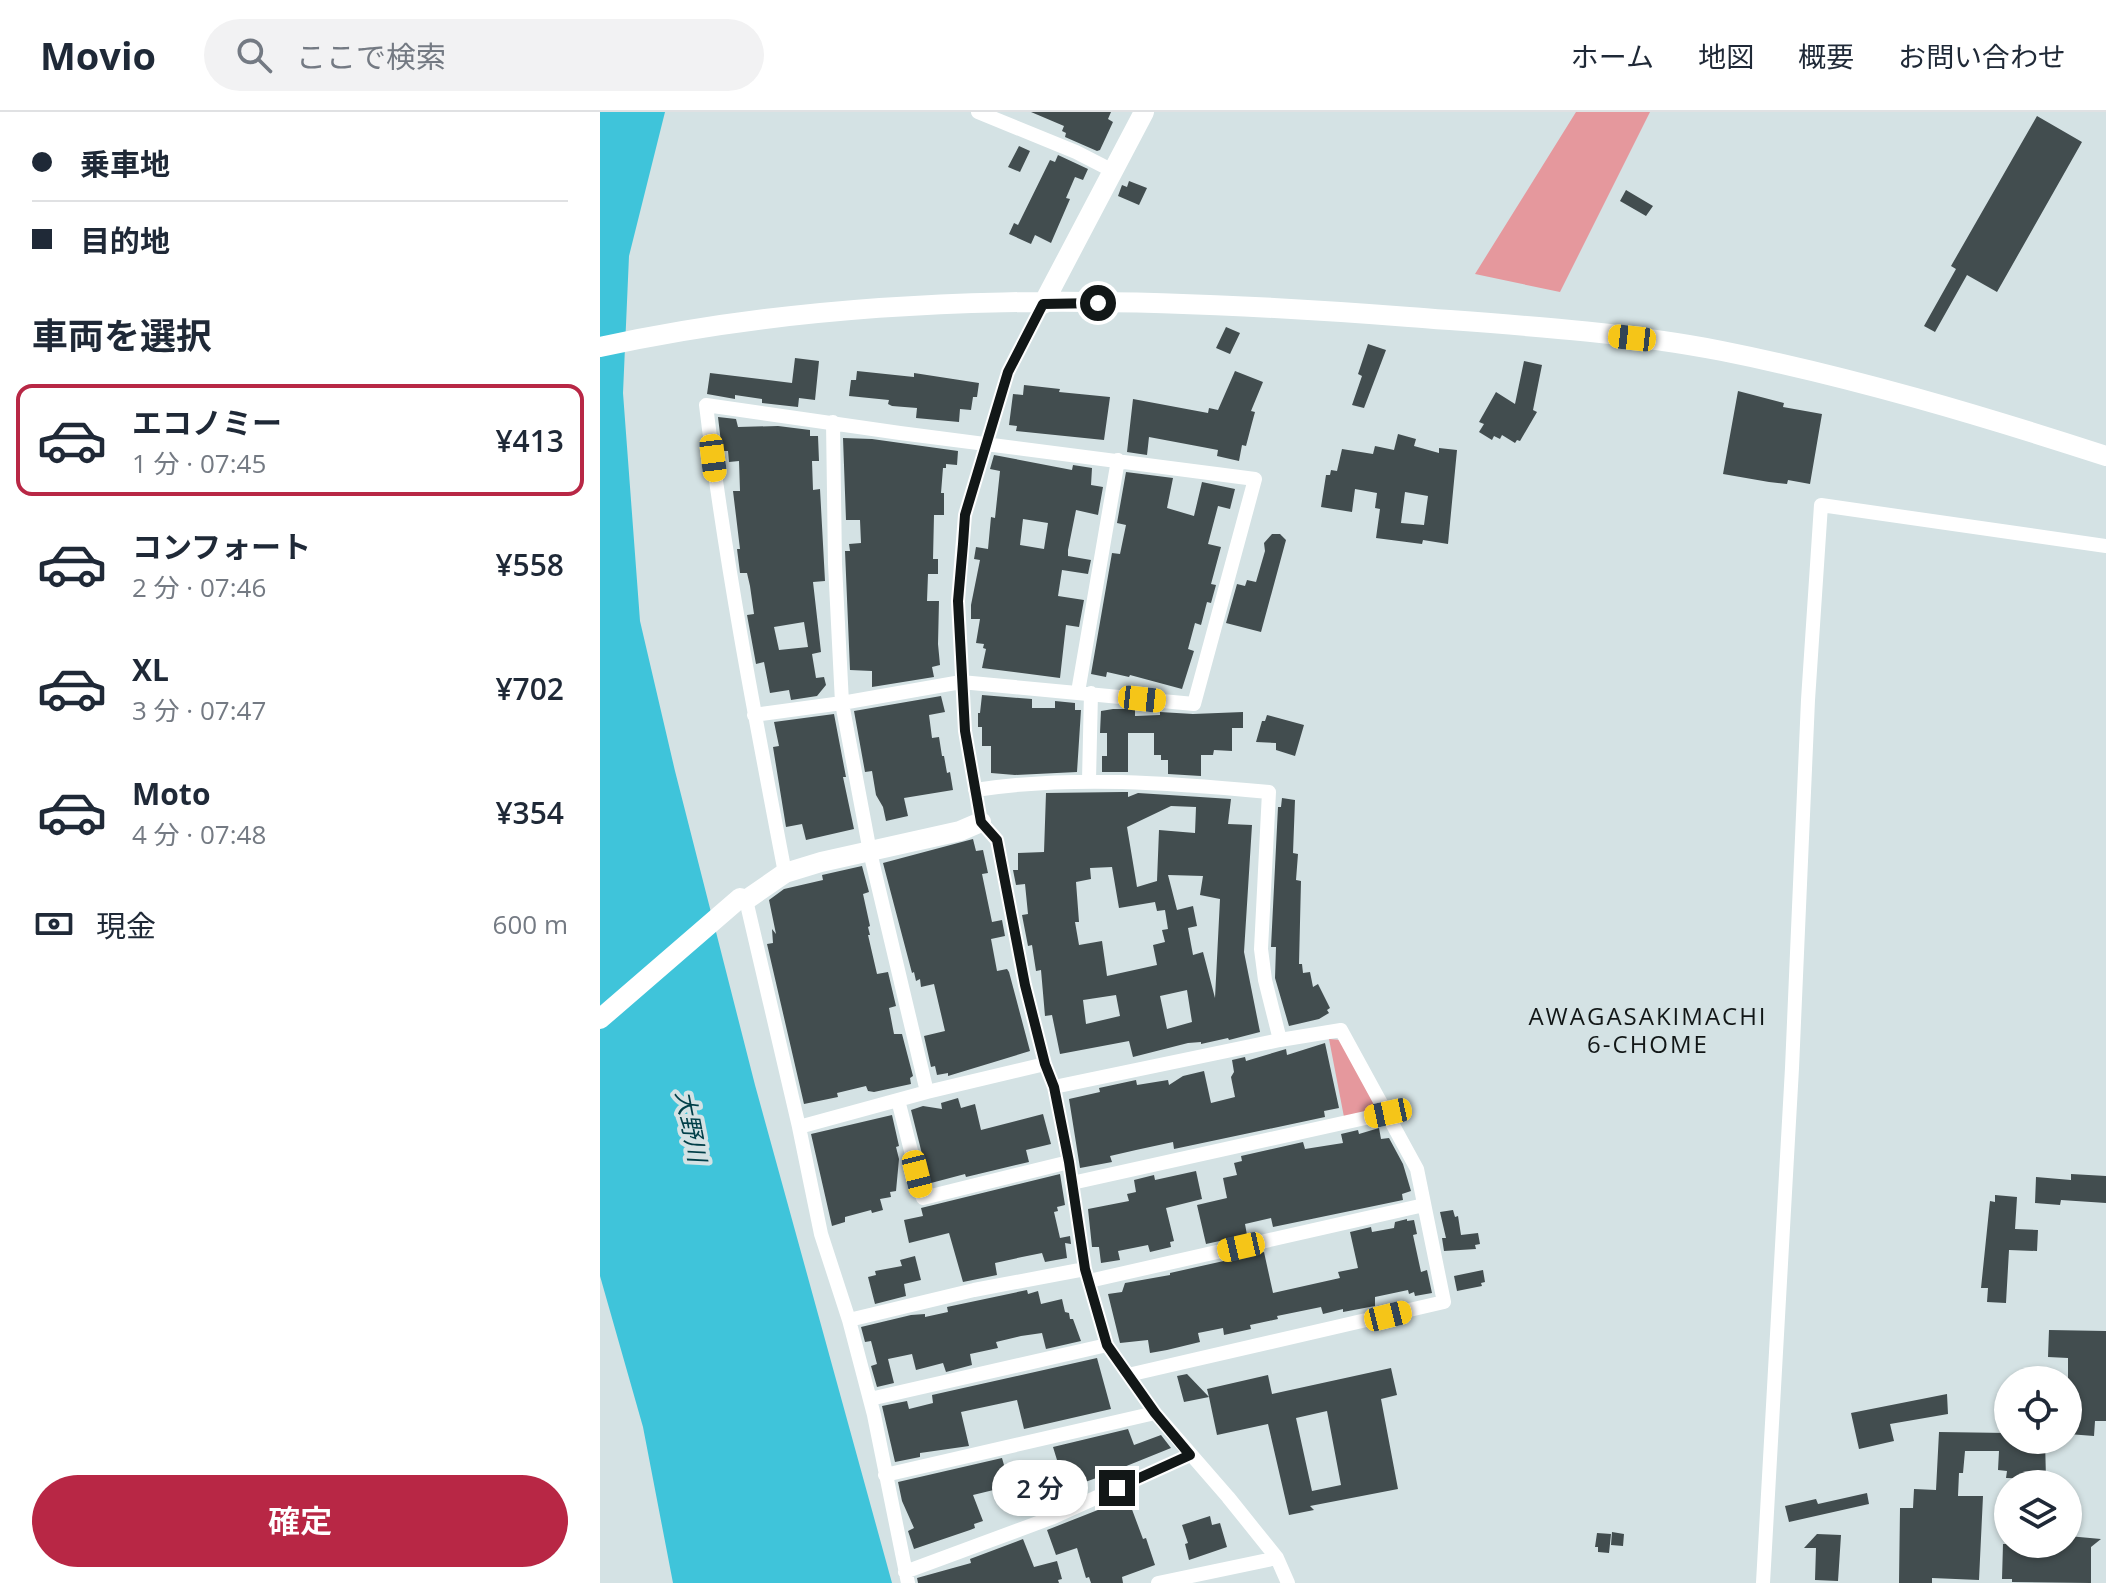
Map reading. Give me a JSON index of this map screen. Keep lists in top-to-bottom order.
{
  "districts": ["AWAGASAKIMACHI 6-CHOME"],
  "water": ["大野川"],
  "page": {
    "header": "Movio",
    "search": "ここで検索",
    "nav": [
      "ホーム",
      "地図",
      "概要",
      "お問い合わせ"
    ],
    "banner": ["乗車地", "目的地"],
    "heading": "車両を選択",
    "list": [
      {
        "name": "エコノミー",
        "note": "1 分 · 07:45",
        "value": "¥413"
      },
      {
        "name": "コンフォート",
        "note": "2 分 · 07:46",
        "value": "¥558"
      },
      {
        "name": "XL",
        "note": "3 分 · 07:47",
        "value": "¥702"
      },
      {
        "name": "Moto",
        "note": "4 分 · 07:48",
        "value": "¥354"
      }
    ],
    "pay": ["現金", "600 m"],
    "buttons": "確定",
    "bubble": "2 分"
  }
}
